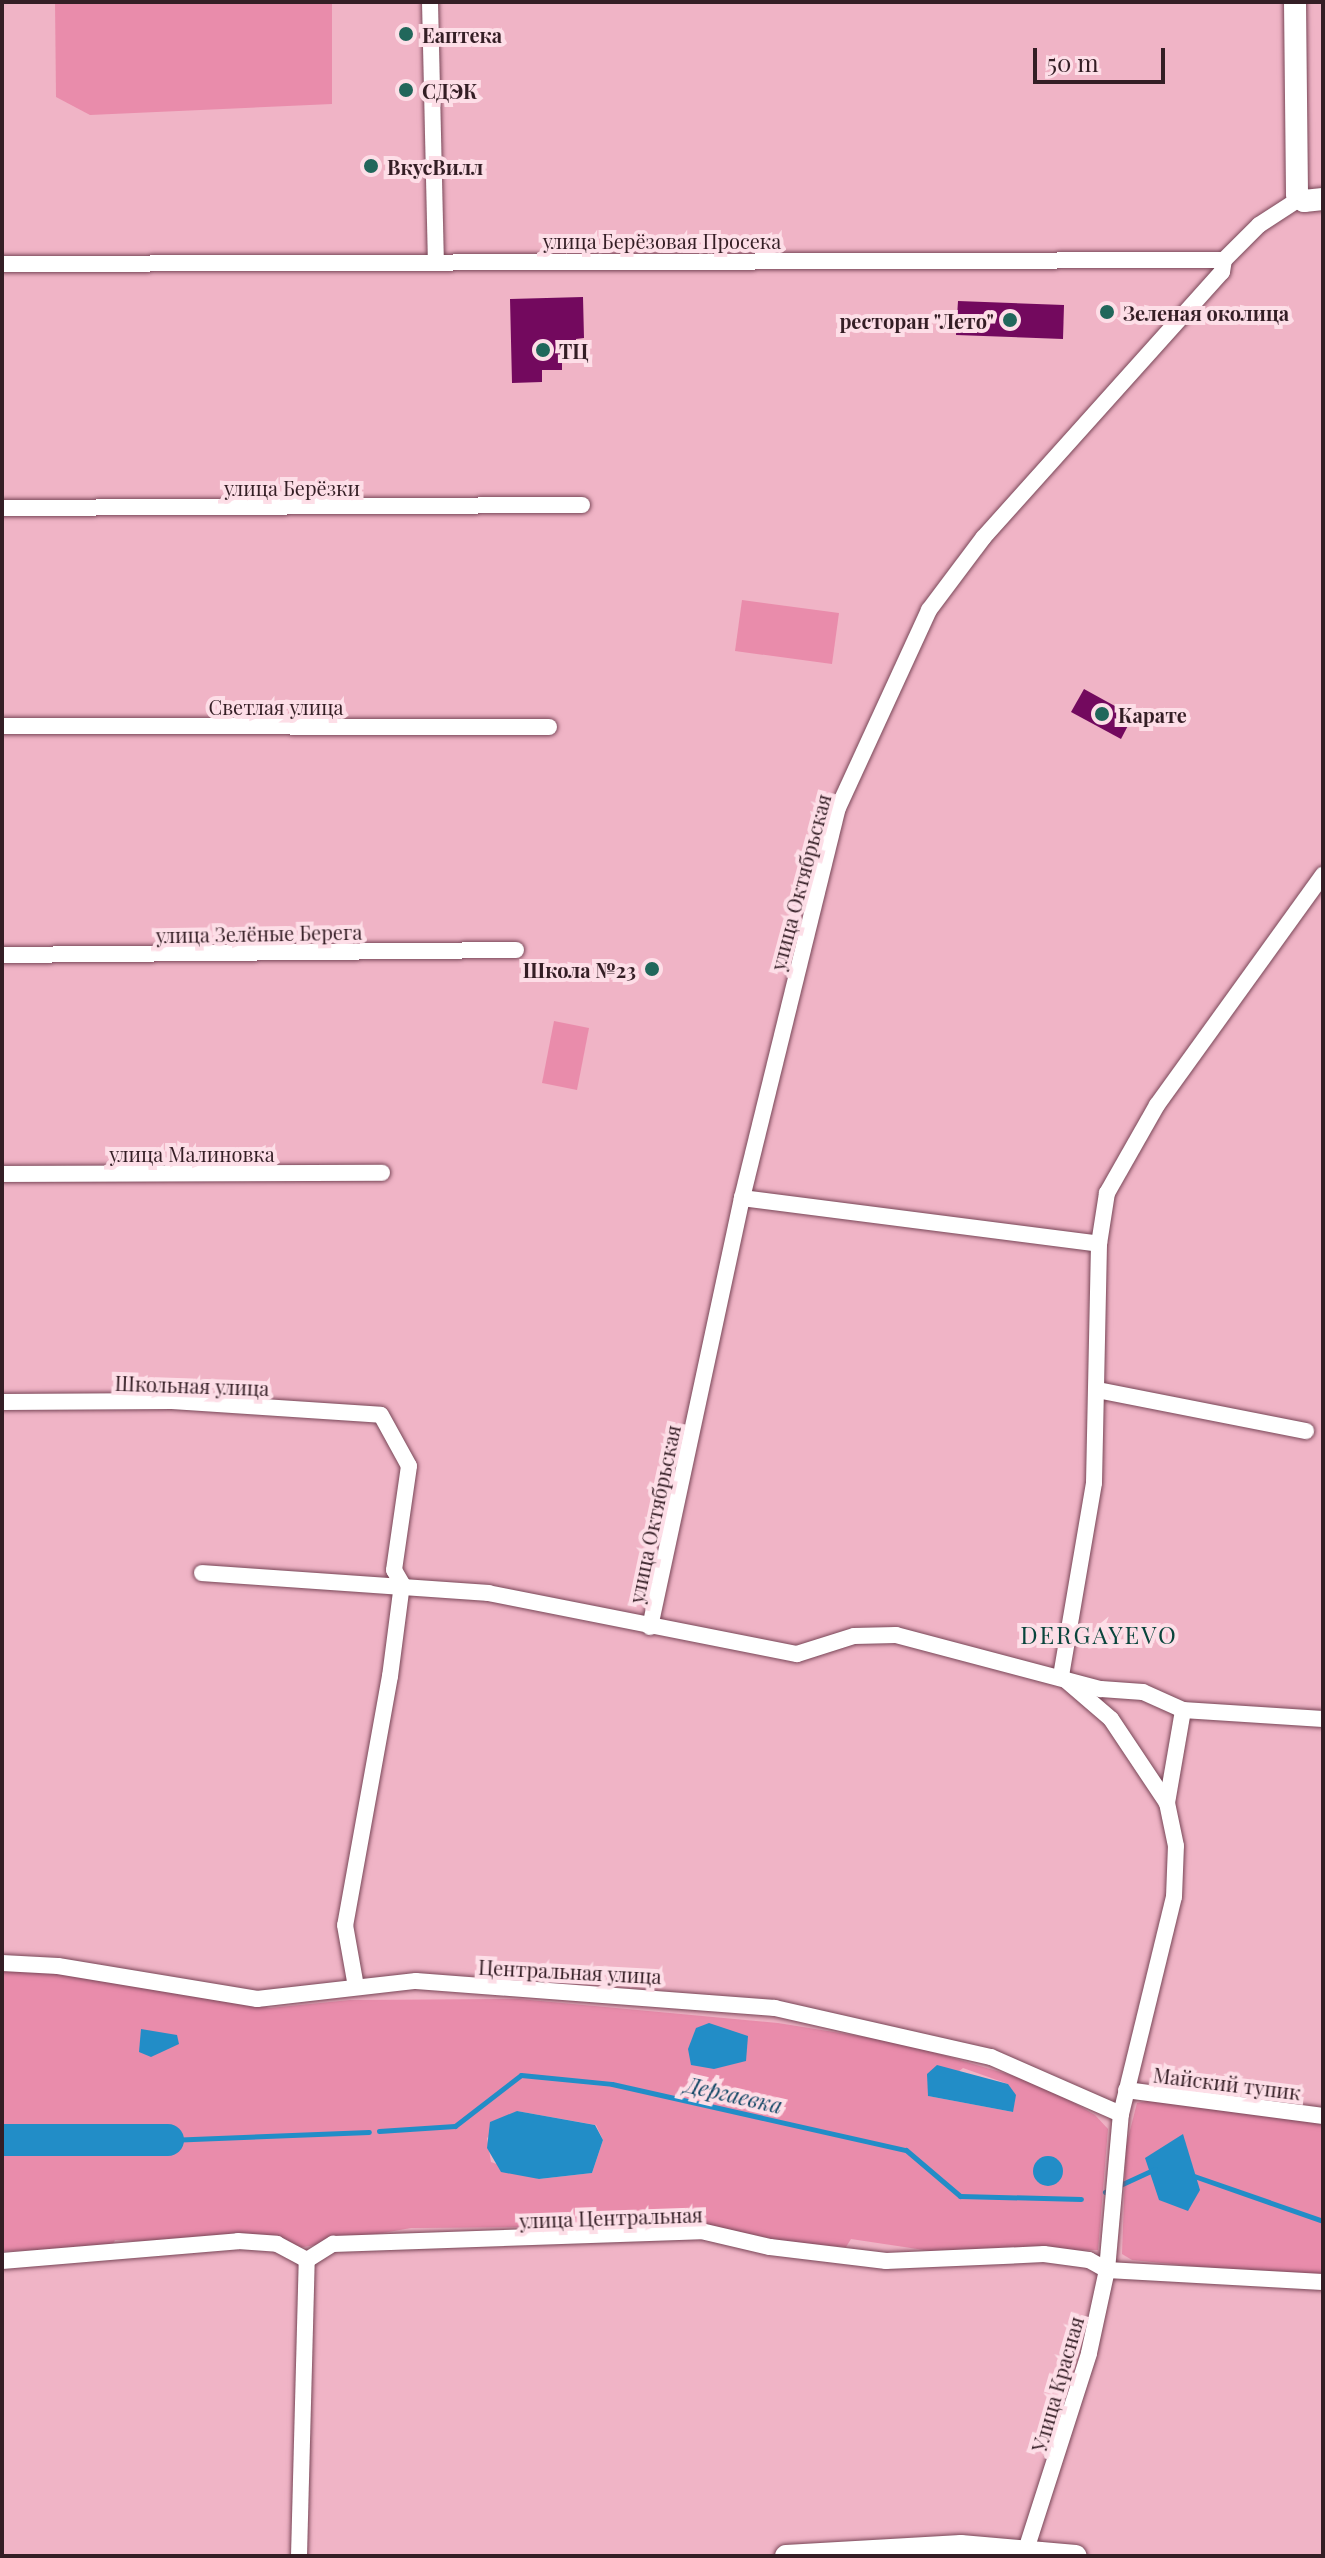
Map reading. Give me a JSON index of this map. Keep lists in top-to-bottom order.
{
  "streets": {
    "street": [
      "улица Берёзовая Просека",
      "улица Берёзки",
      "Светлая улица",
      "улица Октябрьская",
      "улица Зелёные Берега",
      "улица Малиновка",
      "Школьная улица",
      "Центральная улица",
      "Майский тупик",
      "улица Центральная",
      "Улица Красная"
    ]
  },
  "crossings": [
    ["улица Берёзовая Просека", "улица Октябрьская"],
    ["Центральная улица", "Улица Красная"],
    ["Майский тупик", "Улица Красная"],
    ["улица Центральная", "Улица Красная"]
  ],
  "districts": ["DERGAYEVO"],
  "water": ["Дергаевка"],
  "places": [
    "Еаптека",
    "СДЭК",
    "ВкусВилл",
    "Зеленая околица",
    "ресторан \"Лето\"",
    "ТЦ",
    "Карате",
    "Школа №23"
  ],
  "scale_bar": "50 m"
}
